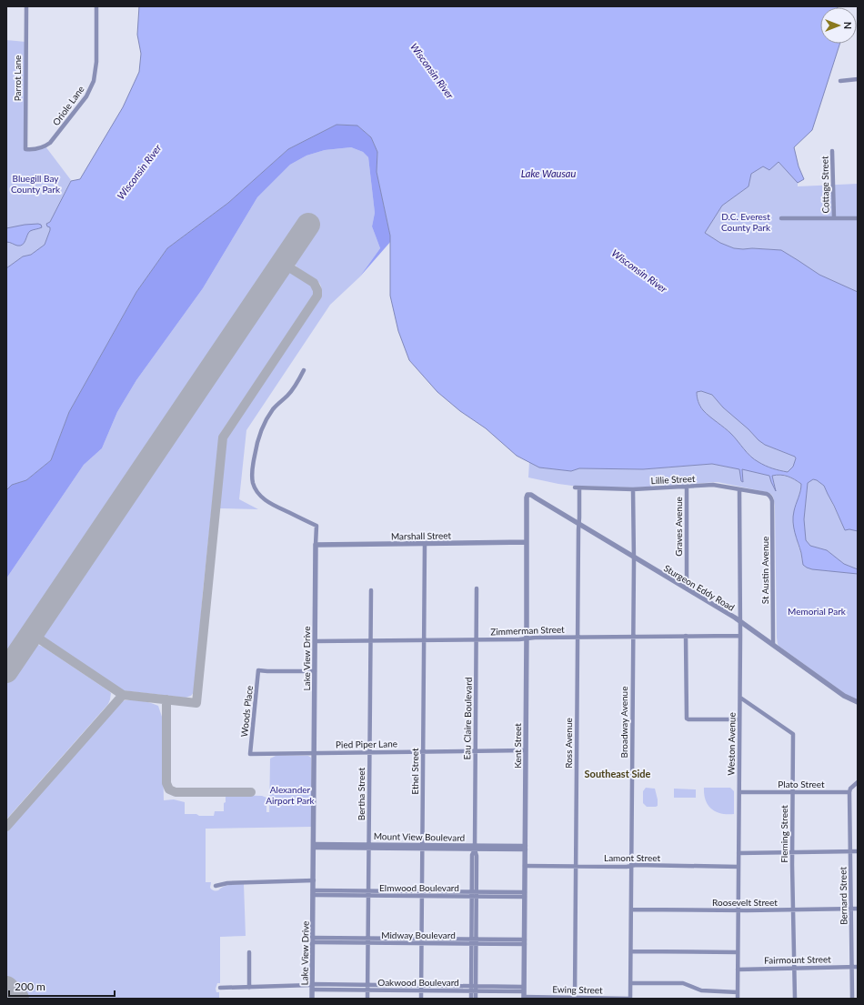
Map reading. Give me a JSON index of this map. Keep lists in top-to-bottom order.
{
  "streets": {
    "street": [
      "Parrot Lane",
      "Oriole Lane",
      "Cottage Street",
      "Lillie Street",
      "Graves Avenue",
      "Marshall Street",
      "St Austin Avenue",
      "Sturgeon Eddy Road",
      "Zimmerman Street",
      "Lake View Drive",
      "Woods Place",
      "Eau Claire Boulevard",
      "Broadway Avenue",
      "Ross Avenue",
      "Pied Piper Lane",
      "Weston Avenue",
      "Kent Street",
      "Ethel Street",
      "Plato Street",
      "Bertha Street",
      "Fleming Street",
      "Mount View Boulevard",
      "Lamont Street",
      "Elmwood Boulevard",
      "Bernard Street",
      "Roosevelt Street",
      "Midway Boulevard",
      "Fairmount Street",
      "Oakwood Boulevard",
      "Ewing Street"
    ]
  },
  "crossings": [
    ["Parrot Lane", "Oriole Lane"],
    ["Lillie Street", "Graves Avenue"],
    ["Lillie Street", "St Austin Avenue"],
    ["Lillie Street", "Broadway Avenue"],
    ["Lillie Street", "Ross Avenue"],
    ["Lillie Street", "Weston Avenue"],
    ["Graves Avenue", "Sturgeon Eddy Road"],
    ["Marshall Street", "Lake View Drive"],
    ["Marshall Street", "Kent Street"],
    ["Marshall Street", "Ethel Street"],
    ["St Austin Avenue", "Sturgeon Eddy Road"],
    ["Sturgeon Eddy Road", "Broadway Avenue"],
    ["Sturgeon Eddy Road", "Ross Avenue"],
    ["Sturgeon Eddy Road", "Weston Avenue"],
    ["Sturgeon Eddy Road", "Kent Street"],
    ["Zimmerman Street", "Lake View Drive"],
    ["Zimmerman Street", "Eau Claire Boulevard"],
    ["Zimmerman Street", "Broadway Avenue"],
    ["Zimmerman Street", "Ross Avenue"],
    ["Zimmerman Street", "Weston Avenue"],
    ["Zimmerman Street", "Kent Street"],
    ["Zimmerman Street", "Ethel Street"],
    ["Zimmerman Street", "Bertha Street"],
    ["Lake View Drive", "Woods Place"],
    ["Lake View Drive", "Pied Piper Lane"],
    ["Lake View Drive", "Mount View Boulevard"],
    ["Lake View Drive", "Elmwood Boulevard"],
    ["Lake View Drive", "Midway Boulevard"],
    ["Lake View Drive", "Oakwood Boulevard"],
    ["Woods Place", "Pied Piper Lane"],
    ["Eau Claire Boulevard", "Pied Piper Lane"],
    ["Eau Claire Boulevard", "Mount View Boulevard"],
    ["Eau Claire Boulevard", "Elmwood Boulevard"],
    ["Eau Claire Boulevard", "Midway Boulevard"],
    ["Eau Claire Boulevard", "Oakwood Boulevard"],
    ["Broadway Avenue", "Lamont Street"],
    ["Broadway Avenue", "Roosevelt Street"],
    ["Broadway Avenue", "Ewing Street"],
    ["Ross Avenue", "Lamont Street"],
    ["Ross Avenue", "Ewing Street"],
    ["Pied Piper Lane", "Kent Street"],
    ["Pied Piper Lane", "Ethel Street"],
    ["Pied Piper Lane", "Bertha Street"],
    ["Weston Avenue", "Plato Street"],
    ["Weston Avenue", "Fleming Street"],
    ["Weston Avenue", "Lamont Street"],
    ["Weston Avenue", "Roosevelt Street"],
    ["Weston Avenue", "Fairmount Street"],
    ["Kent Street", "Mount View Boulevard"],
    ["Kent Street", "Lamont Street"],
    ["Kent Street", "Elmwood Boulevard"],
    ["Kent Street", "Midway Boulevard"],
    ["Kent Street", "Oakwood Boulevard"],
    ["Kent Street", "Ewing Street"],
    ["Ethel Street", "Mount View Boulevard"],
    ["Ethel Street", "Elmwood Boulevard"],
    ["Ethel Street", "Midway Boulevard"],
    ["Ethel Street", "Oakwood Boulevard"],
    ["Plato Street", "Fleming Street"],
    ["Plato Street", "Bernard Street"],
    ["Bertha Street", "Mount View Boulevard"],
    ["Bertha Street", "Elmwood Boulevard"],
    ["Bertha Street", "Midway Boulevard"],
    ["Bertha Street", "Oakwood Boulevard"],
    ["Fleming Street", "Roosevelt Street"],
    ["Fleming Street", "Fairmount Street"],
    ["Bernard Street", "Roosevelt Street"],
    ["Bernard Street", "Fairmount Street"],
    ["Oakwood Boulevard", "Ewing Street"]
  ],
  "districts": ["Southeast Side"],
  "water": ["Wisconsin River", "Lake Wausau"],
  "parks": [
    "Bluegill Bay County Park",
    "D.C. Everest County Park",
    "Memorial Park",
    "Alexander Airport Park"
  ],
  "scale_bar": "200 m",
  "north": "right"
}
